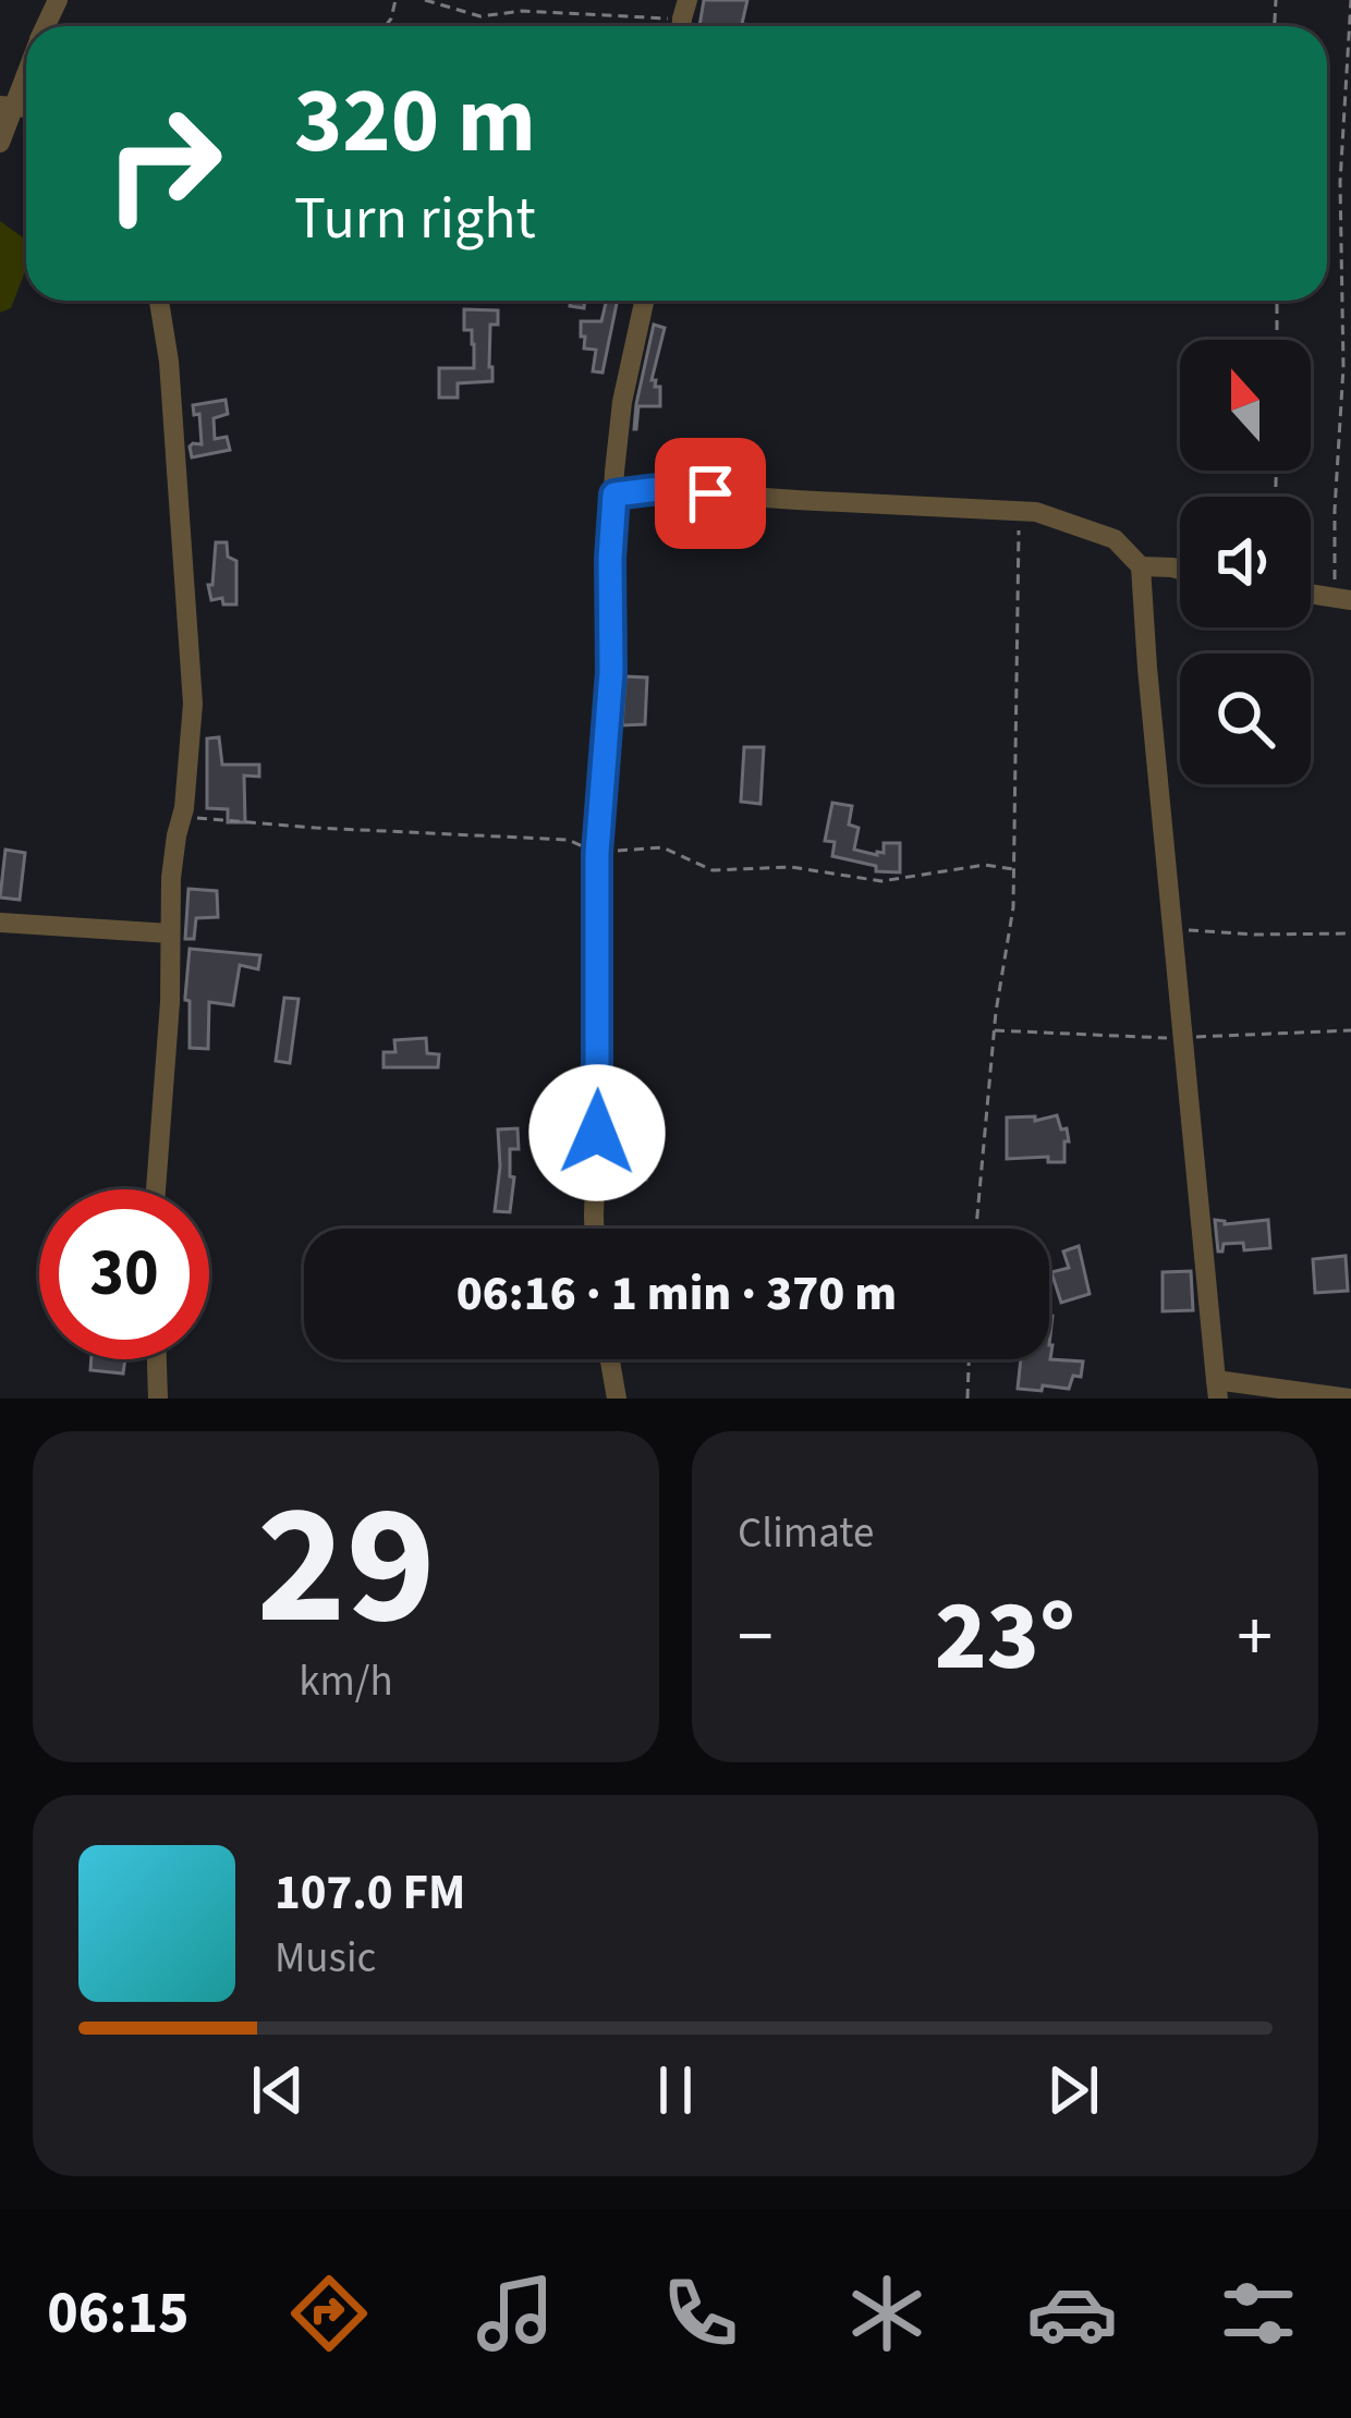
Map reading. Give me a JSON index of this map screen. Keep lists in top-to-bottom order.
{
  "north": "top",
  "page": {
    "turn": ["320 m", "Turn right"],
    "limit": "30",
    "trip": "06:16 · 1 min · 370 m",
    "tile": [
      ["29", "km/h"],
      "Climate"
    ],
    "heat": ["−", "23°", "+"],
    "song": ["107.0 FM", "Music"],
    "tabs": "06:15"
  }
}
